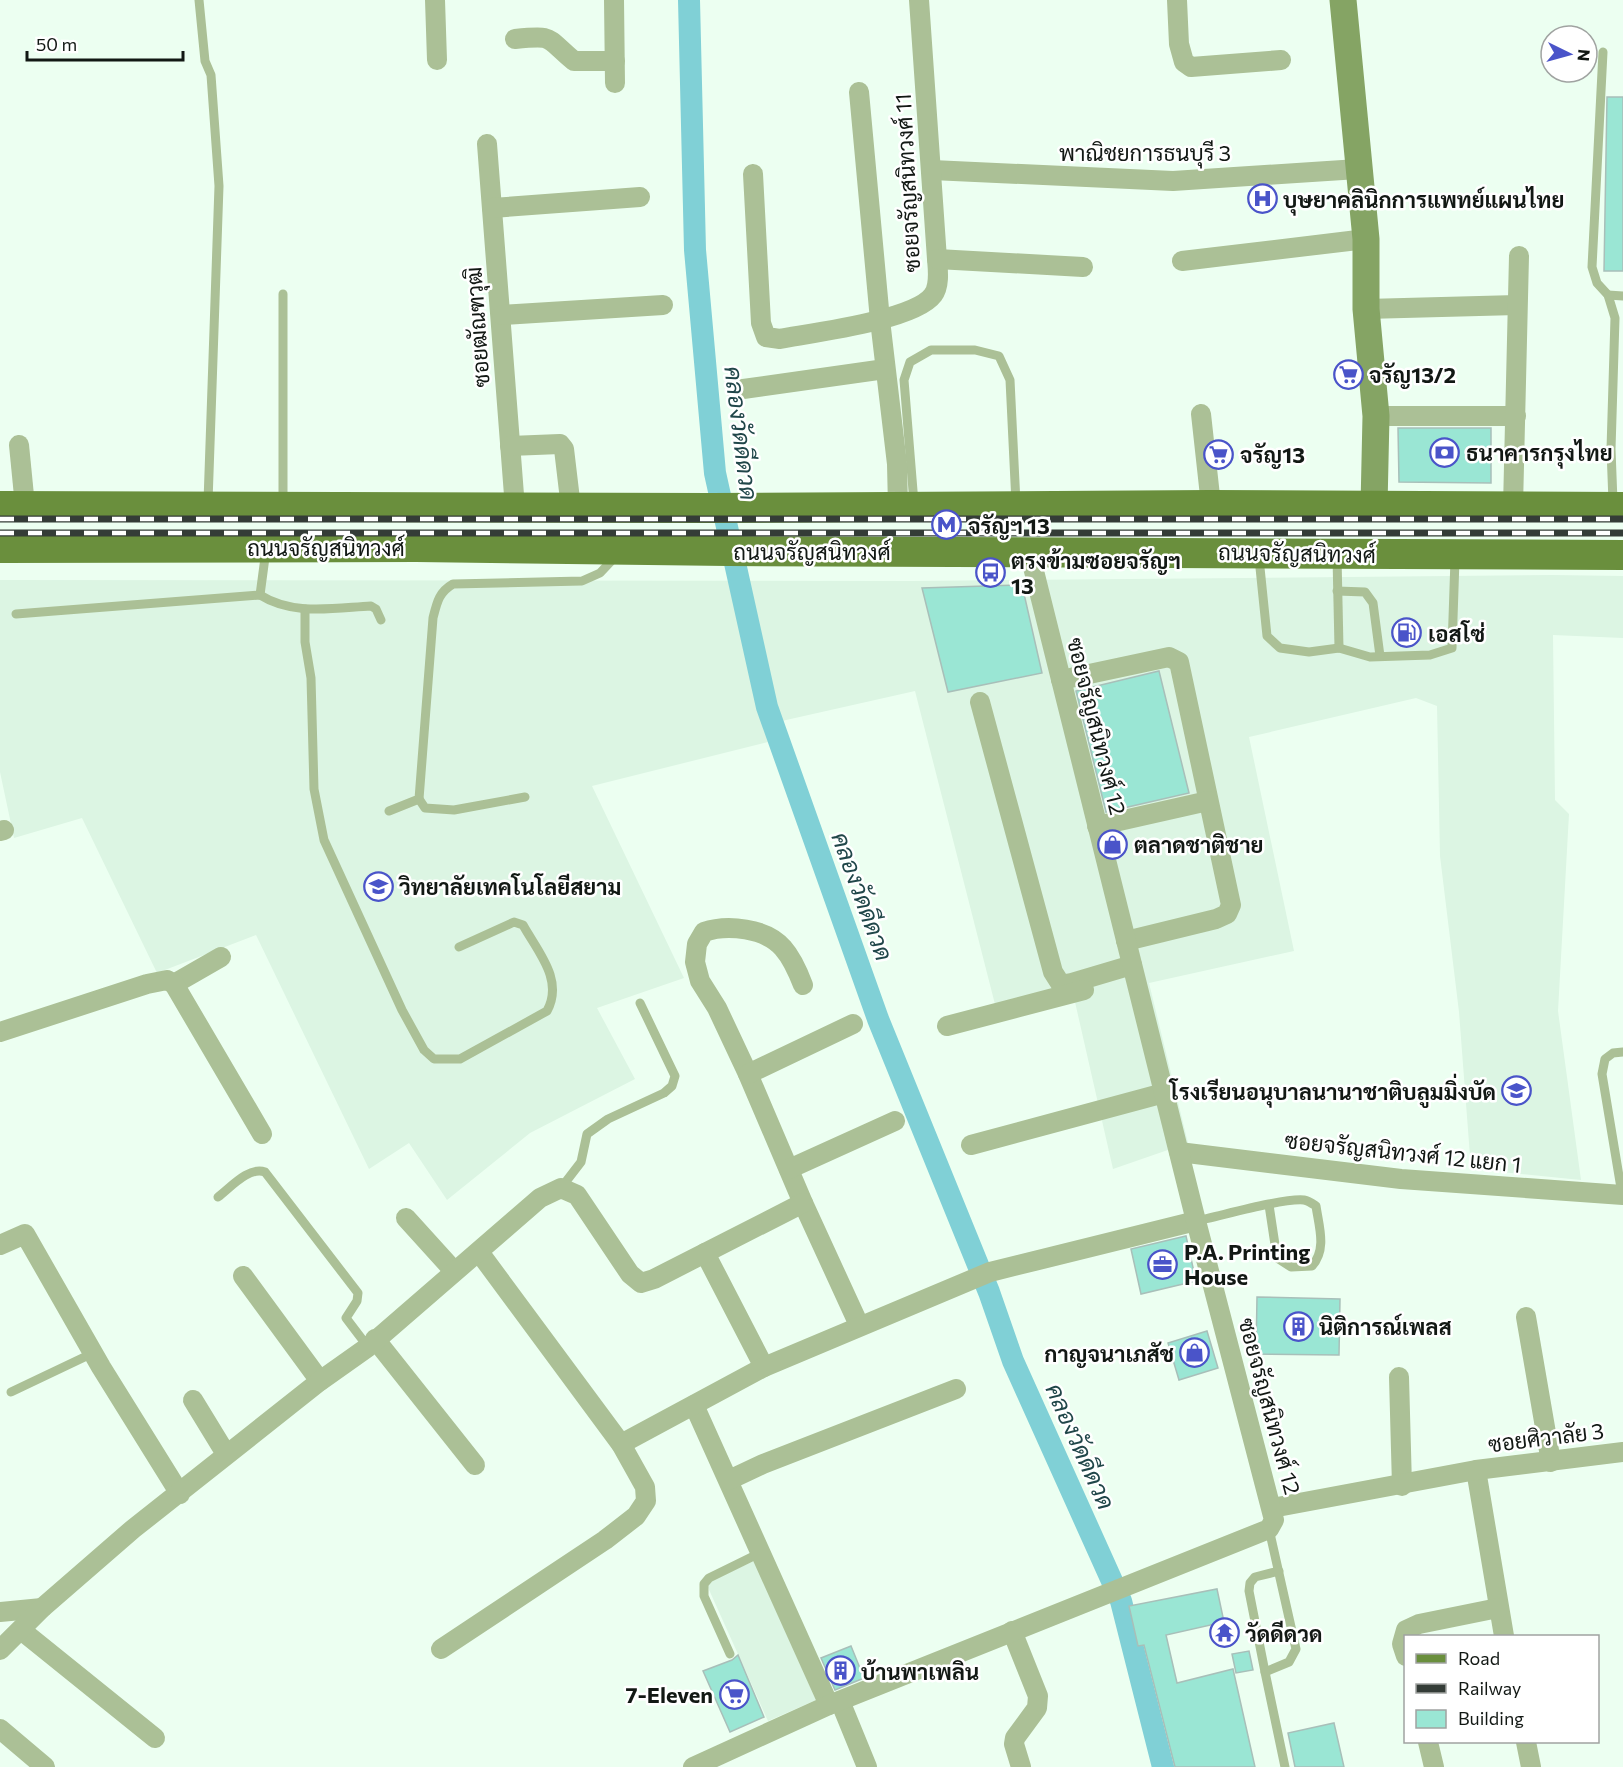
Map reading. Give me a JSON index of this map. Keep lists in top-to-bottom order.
{
  "streets": {
    "main road": ["ถนนจรัญสนิทวงศ์"],
    "street": [
      "พาณิชยการธนบุรี 3",
      "ซอยจรัญสนิทวงศ์ 11",
      "ซอยฒัณฑวุฒิ",
      "ซอยจรัญสนิทวงศ์ 12",
      "ซอยจรัญสนิทวงศ์ 12 แยก 1",
      "ซอยศิวาลัย 3"
    ]
  },
  "crossings": [
    ["พาณิชยการธนบุรี 3", "ซอยจรัญสนิทวงศ์ 11"],
    ["ซอยฒัณฑวุฒิ", "ถนนจรัญสนิทวงศ์"],
    ["ถนนจรัญสนิทวงศ์", "ซอยจรัญสนิทวงศ์ 12"],
    ["ซอยจรัญสนิทวงศ์ 12", "ซอยจรัญสนิทวงศ์ 12 แยก 1"],
    ["ซอยจรัญสนิทวงศ์ 12", "ซอยศิวาลัย 3"]
  ],
  "water": ["คลองวัดดีดวด"],
  "places": {
    "hospital": ["บุษยาคลินิกการแพทย์แผนไทย"],
    "supermarket": ["จรัญ13/2", "จรัญ13", "7-Eleven"],
    "bank": ["ธนาคารกรุงไทย"],
    "metro station": ["จรัญฯ 13"],
    "bus stop": ["ตรงข้ามซอยจรัญฯ 13"],
    "fuel station": ["เอสโซ่"],
    "shop": ["ตลาดชาติชาย", "กาญจนาเภสัช"],
    "school or university": ["วิทยาลัยเทคโนโลยีสยาม", "โรงเรียนอนุบาลนานาชาติบลูมมิ่งบัด"],
    "office": ["P.A. Printing House"],
    "building": ["นิติการณ์เพลส", "บ้านพาเพลิน"],
    "temple": ["วัดดีดวด"]
  },
  "legend": ["Road", "Railway", "Building"],
  "scale_bar": "50 m",
  "north": "right"
}
